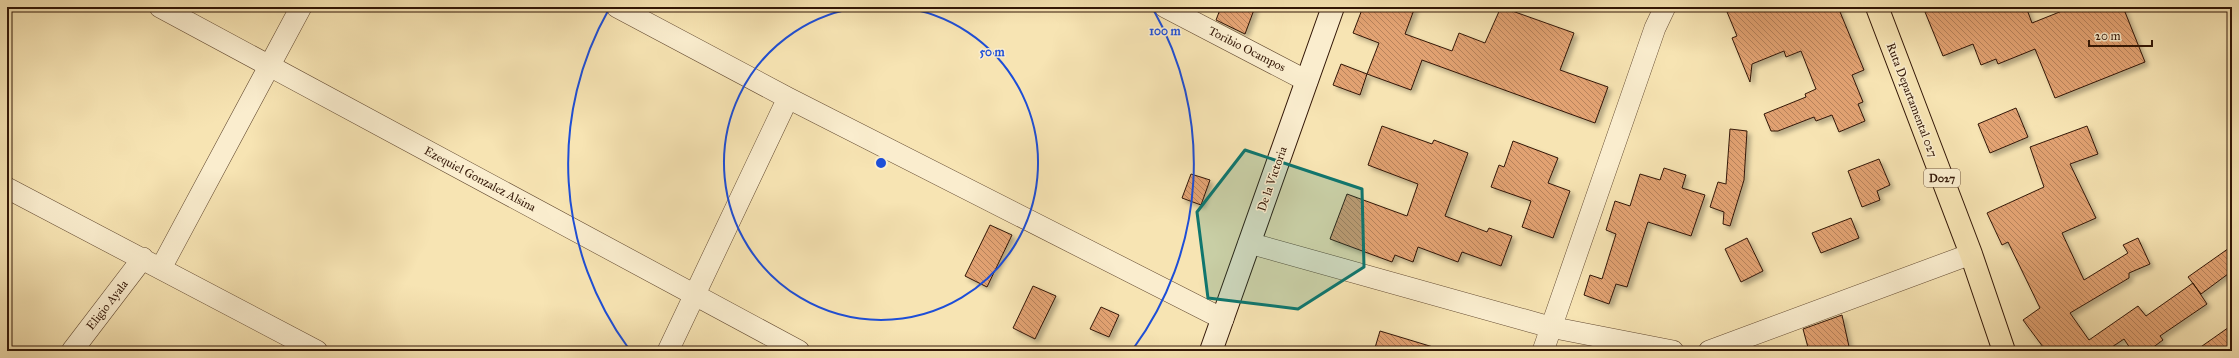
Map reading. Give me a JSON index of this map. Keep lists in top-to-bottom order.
{
  "streets": {
    "main road": ["Ruta Departamental 027", "D027", "De la Victoria"],
    "street": ["Toribio Ocampos", "Ezequiel Gonzalez Alsina", "Eligio Ayala"]
  },
  "crossings": [
    ["Toribio Ocampos", "De la Victoria"],
    ["Ezequiel Gonzalez Alsina", "Eligio Ayala"]
  ],
  "scale_bar": "20 m",
  "rings": ["100 m", "50 m"]
}
